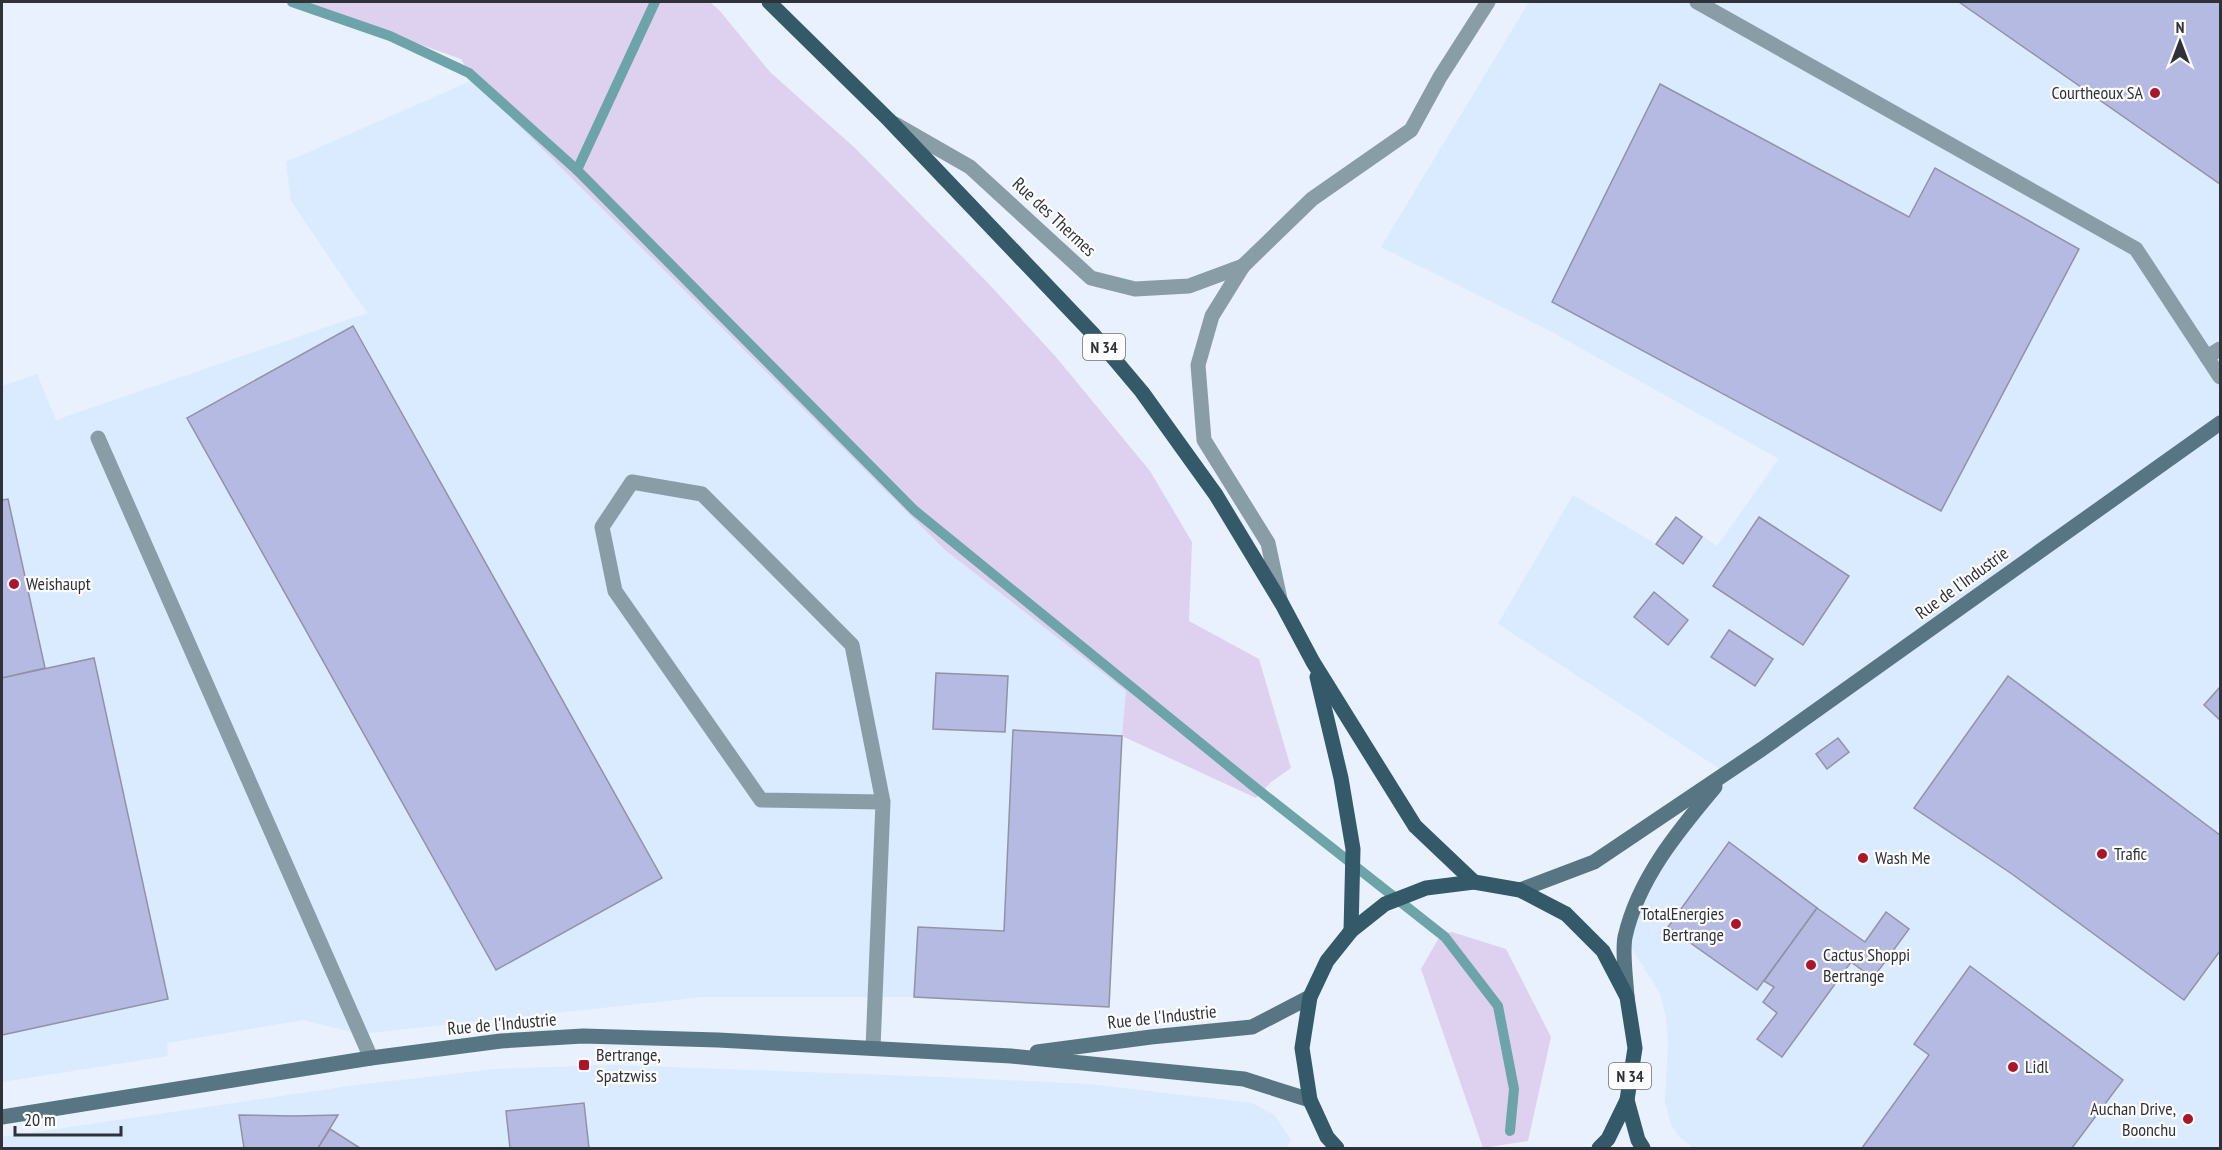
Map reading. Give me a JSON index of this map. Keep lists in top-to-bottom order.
{
  "streets": {
    "main road": ["N 34"],
    "street": ["Rue des Thermes", "Rue de l'Industrie"]
  },
  "crossings": [
    ["Rue des Thermes", "N 34"],
    ["N 34", "Rue de l'Industrie"]
  ],
  "places": {
    "other": [
      "Courtheoux SA",
      "Weishaupt",
      "Trafic",
      "Wash Me",
      "TotalEnergies Bertrange",
      "Cactus Shoppi Bertrange",
      "Lidl",
      "Auchan Drive, Boonchu"
    ],
    "transit": ["Bertrange, Spatzwiss"]
  },
  "scale_bar": "20 m",
  "north": "top"
}
